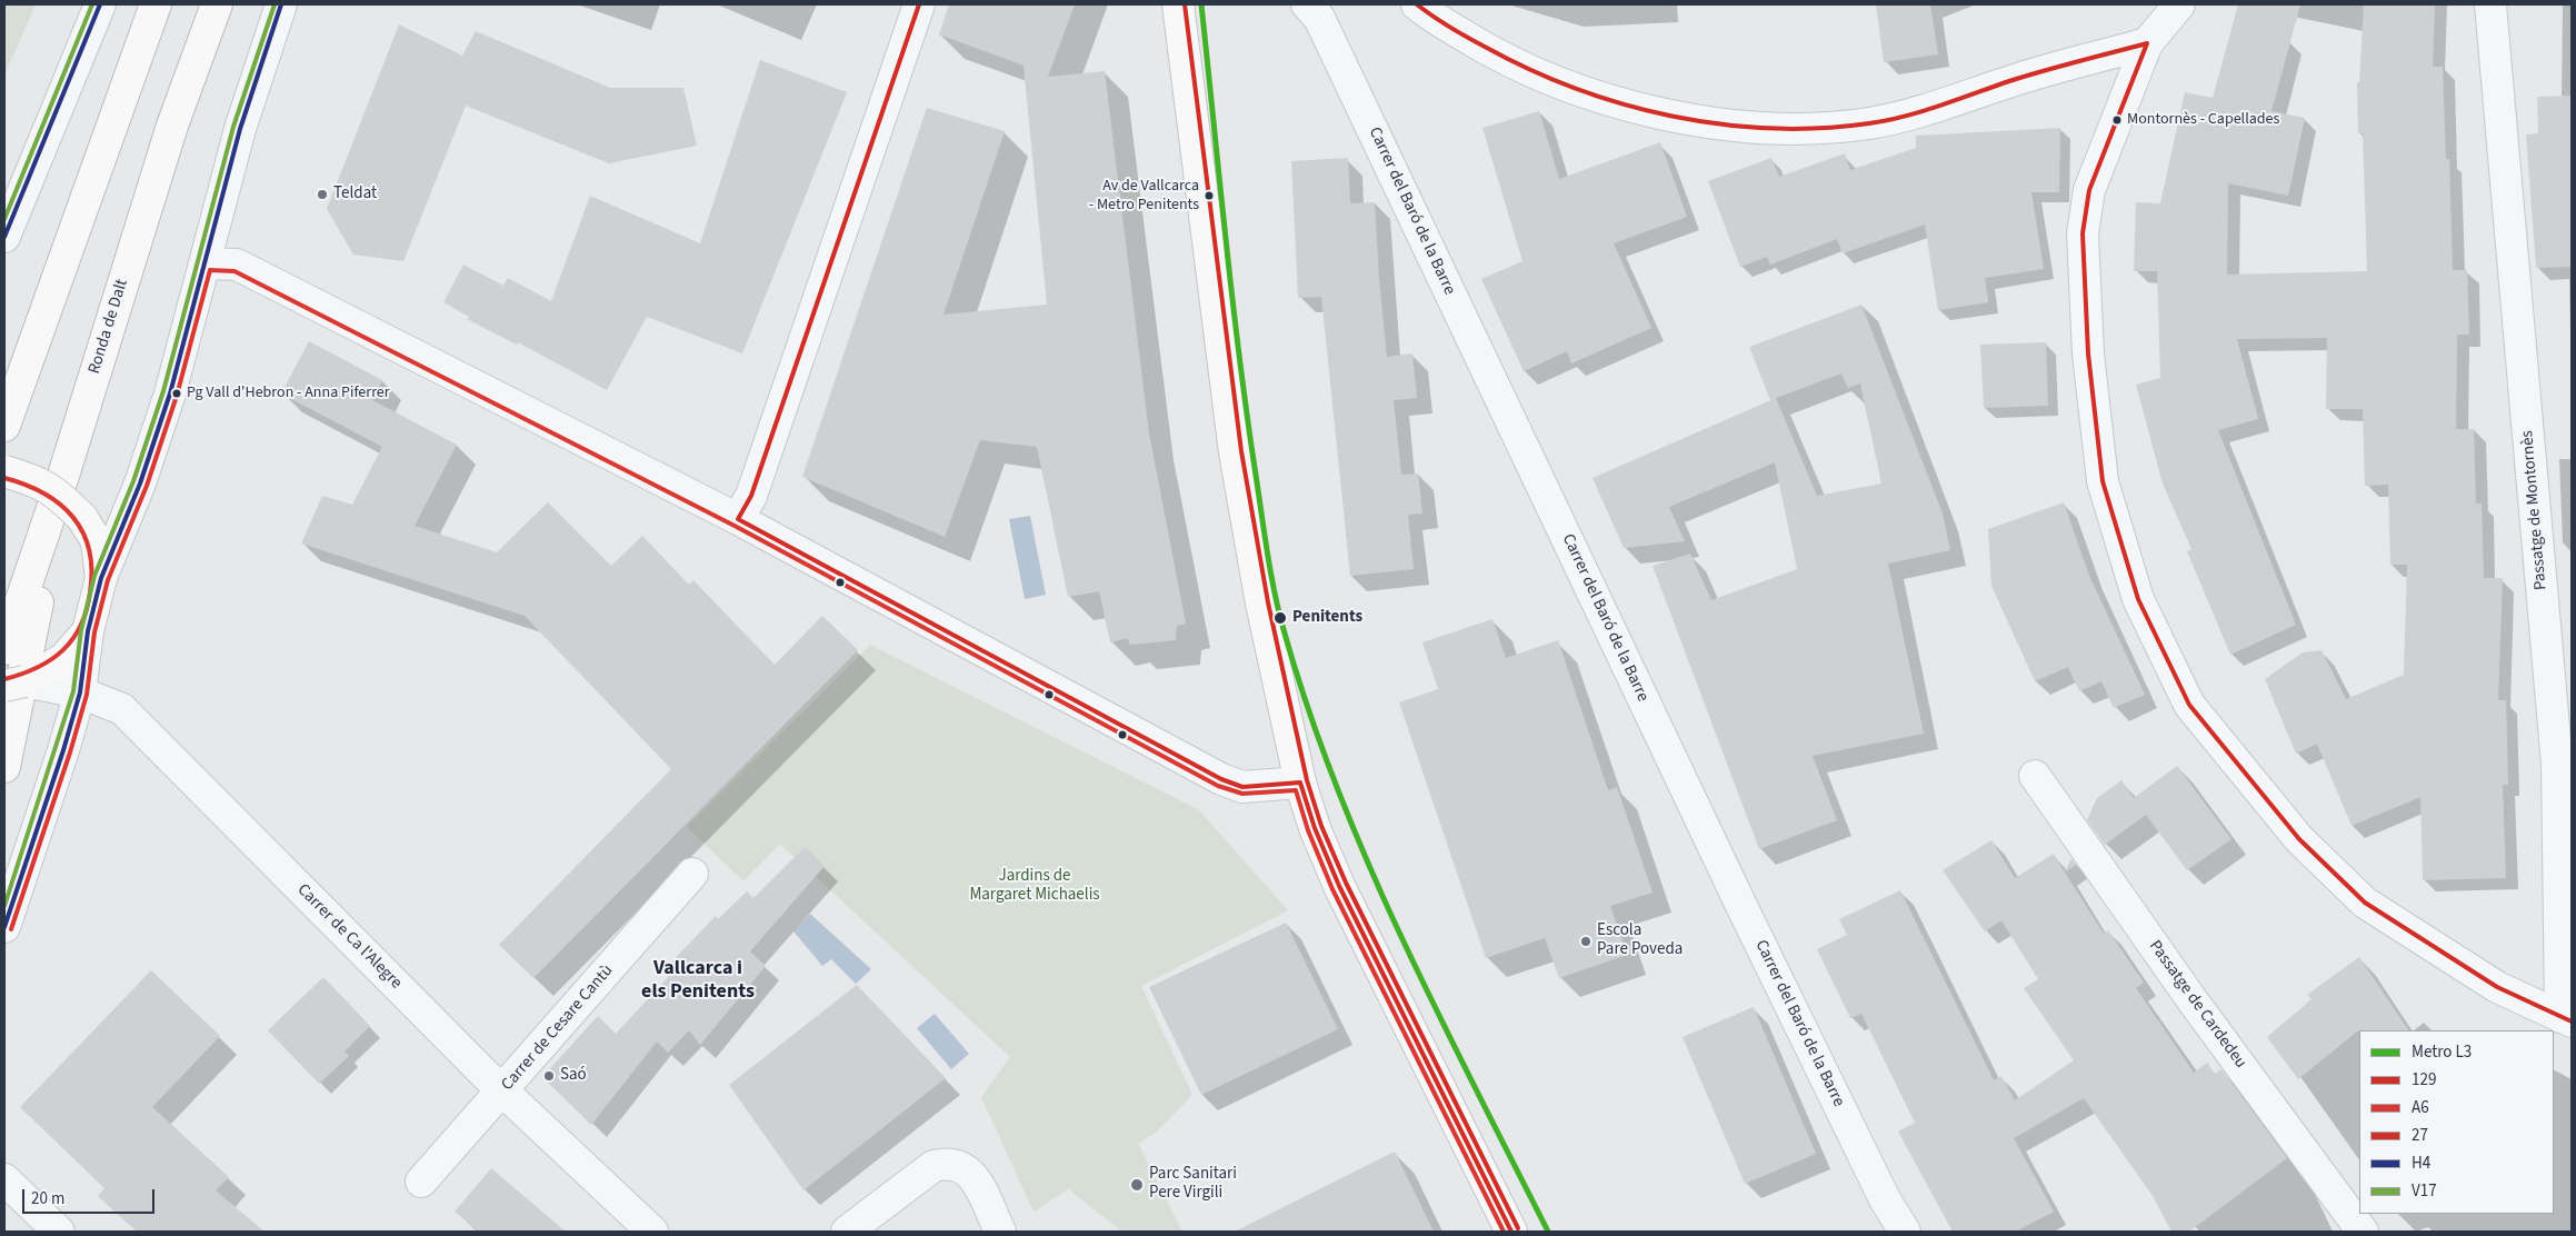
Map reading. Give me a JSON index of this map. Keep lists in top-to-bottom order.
{
  "streets": {
    "main road": ["Ronda de Dalt"],
    "street": [
      "Carrer del Baró de la Barre",
      "Passatge de Montornès",
      "Carrer de Ca l'Alegre",
      "Passatge de Cardedeu",
      "Carrer de Cesare Cantù"
    ]
  },
  "crossings": [
    ["Carrer de Ca l'Alegre", "Carrer de Cesare Cantù"]
  ],
  "districts": ["Vallcarca i els Penitents"],
  "parks": ["Jardins de Margaret Michaelis"],
  "places": [
    "Montornès - Capellades",
    "Teldat",
    "Av de Vallcarca - Metro Penitents",
    "Pg Vall d'Hebron - Anna Piferrer",
    "Penitents",
    "Escola Pare Poveda",
    "Saó",
    "Parc Sanitari Pere Virgili"
  ],
  "lines": [
    "metro line L3",
    "transit line 129",
    "transit line 27",
    "transit line H4",
    "transit line V17",
    "transit line A6"
  ],
  "legend": [
    "Metro L3",
    "129",
    "A6",
    "27",
    "H4",
    "V17"
  ],
  "scale_bar": "20 m"
}
